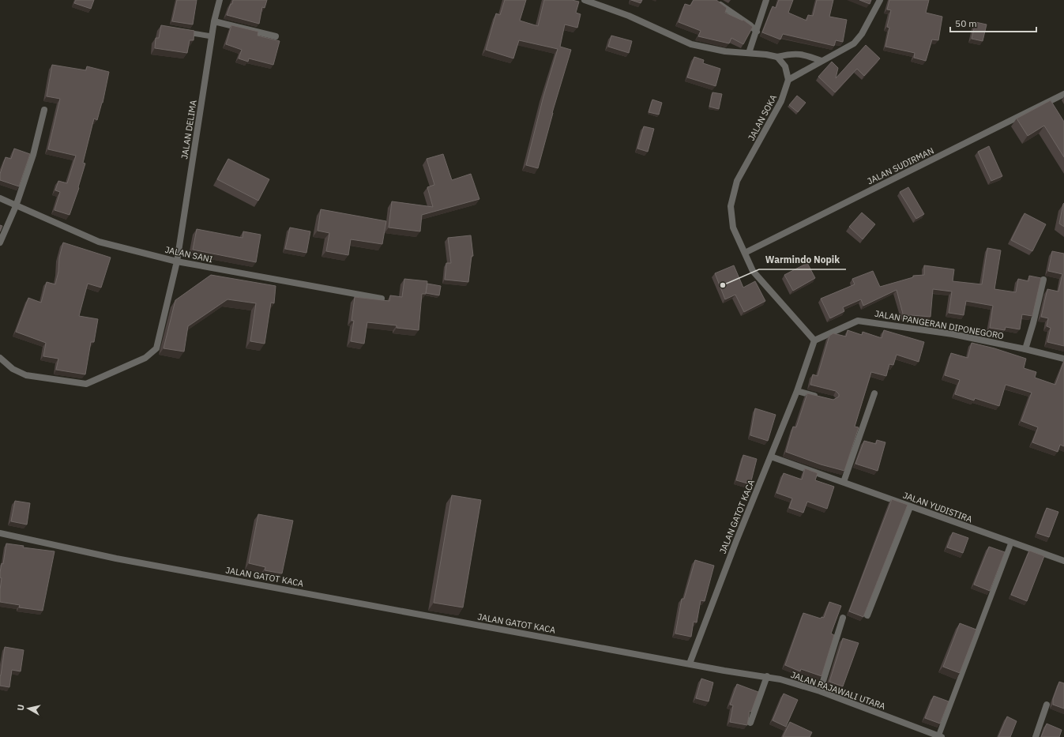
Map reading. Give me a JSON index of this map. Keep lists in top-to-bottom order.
{
  "streets": {
    "street": [
      "JALAN SOKA",
      "JALAN DELIMA",
      "JALAN SUDIRMAN",
      "JALAN SANI",
      "JALAN PANGERAN DIPONEGORO",
      "JALAN YUDISTIRA",
      "JALAN GATOT KACA",
      "JALAN RAJAWALI UTARA"
    ]
  },
  "crossings": [
    ["JALAN SOKA", "JALAN SUDIRMAN"],
    ["JALAN SOKA", "JALAN PANGERAN DIPONEGORO"],
    ["JALAN SOKA", "JALAN GATOT KACA"],
    ["JALAN DELIMA", "JALAN SANI"],
    ["JALAN PANGERAN DIPONEGORO", "JALAN GATOT KACA"],
    ["JALAN YUDISTIRA", "JALAN GATOT KACA"],
    ["JALAN GATOT KACA", "JALAN RAJAWALI UTARA"]
  ],
  "places": ["Warmindo Nopik"],
  "scale_bar": "50 m",
  "north": "left"
}
